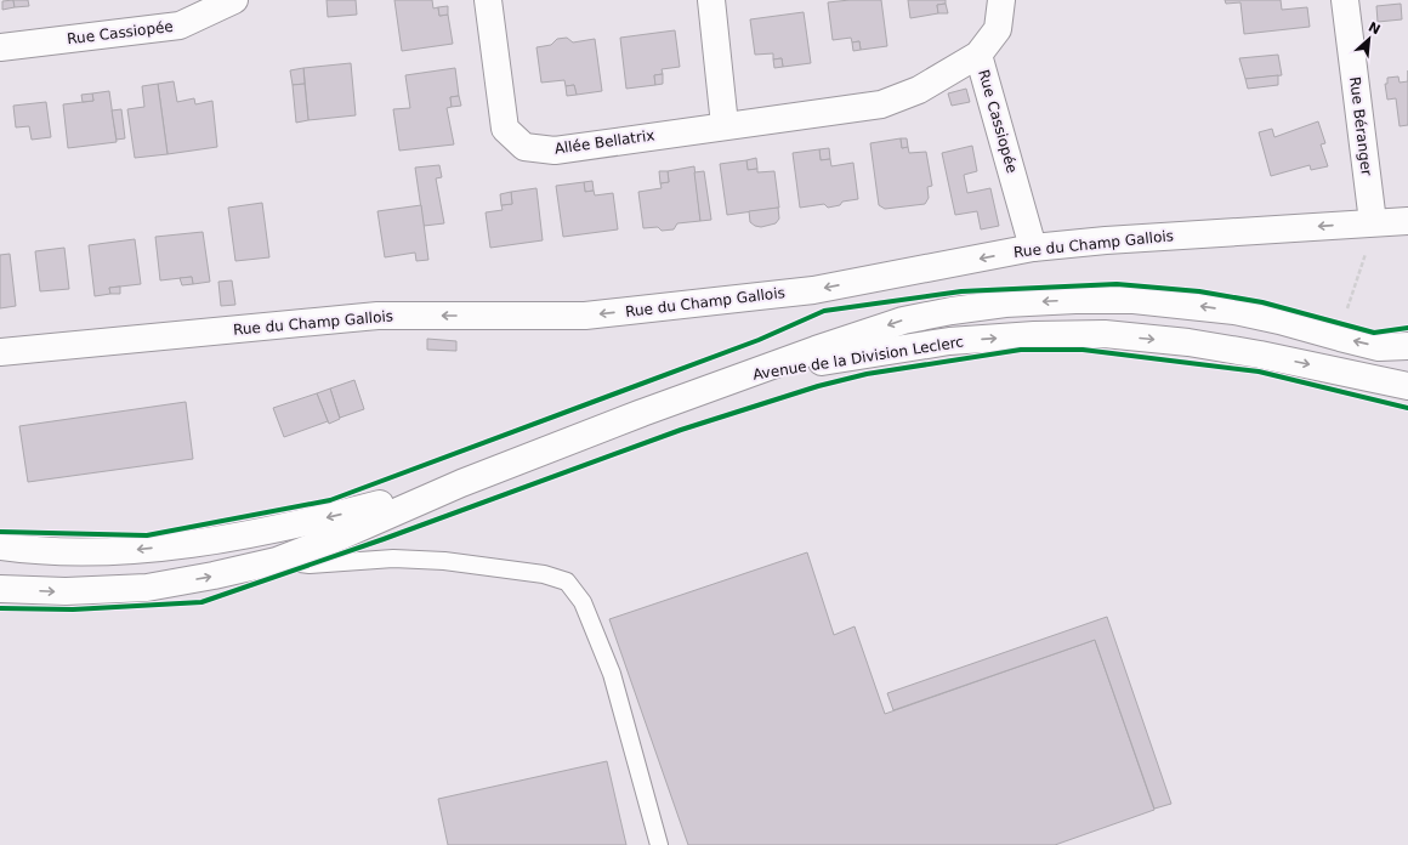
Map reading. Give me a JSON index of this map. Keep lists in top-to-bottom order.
{
  "streets": {
    "street": [
      "Rue Cassiopée",
      "Rue Béranger",
      "Allée Bellatrix",
      "Rue du Champ Gallois",
      "Avenue de la Division Leclerc"
    ]
  },
  "crossings": [
    ["Rue Cassiopée", "Allée Bellatrix"],
    ["Rue Cassiopée", "Rue du Champ Gallois"],
    ["Rue Béranger", "Rue du Champ Gallois"]
  ],
  "one_way": ["Rue du Champ Gallois"],
  "north": "top right"
}
